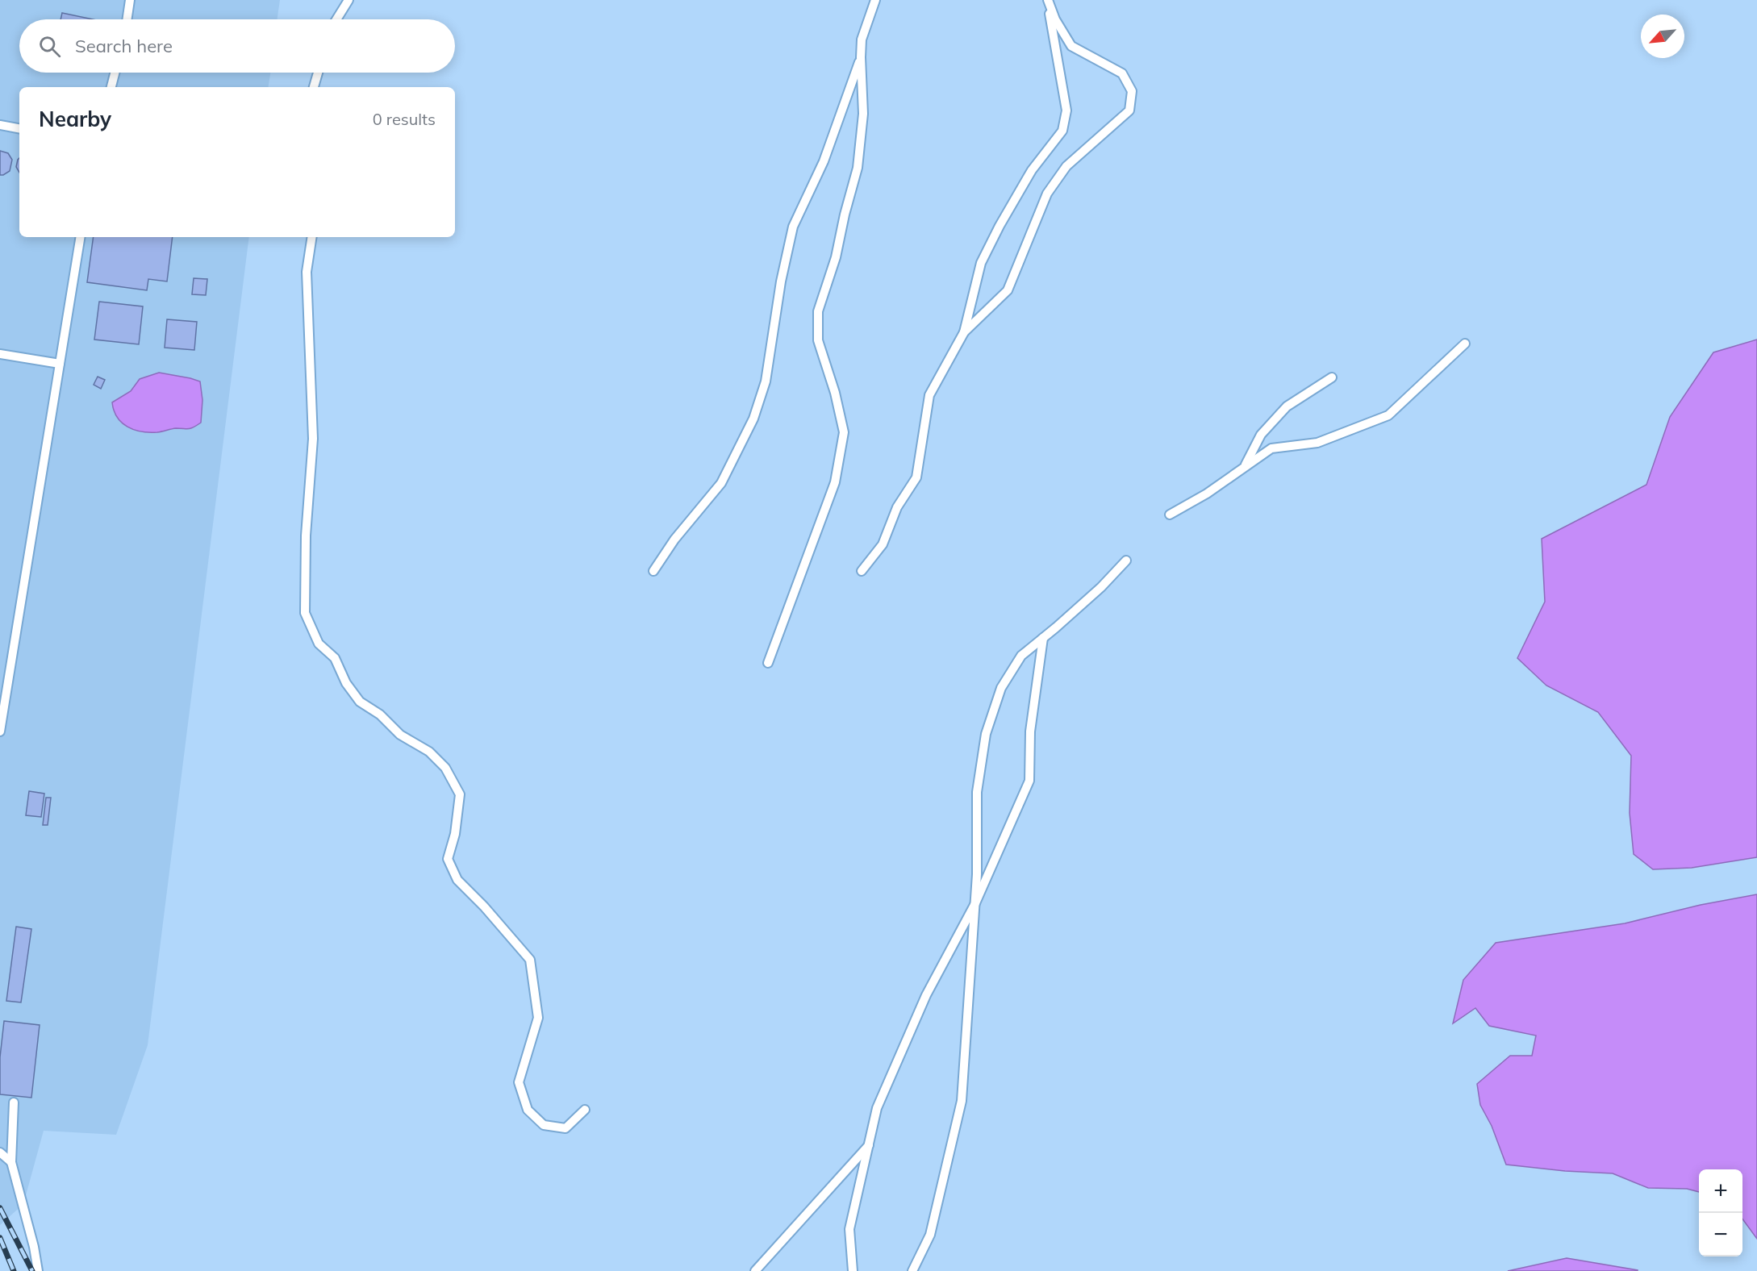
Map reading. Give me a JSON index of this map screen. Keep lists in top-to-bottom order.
{
  "north": "bottom left",
  "page": {
    "search": "Search here",
    "heading": ["Nearby", "0 results"],
    "map_buttons": ["+", "−"]
  }
}
